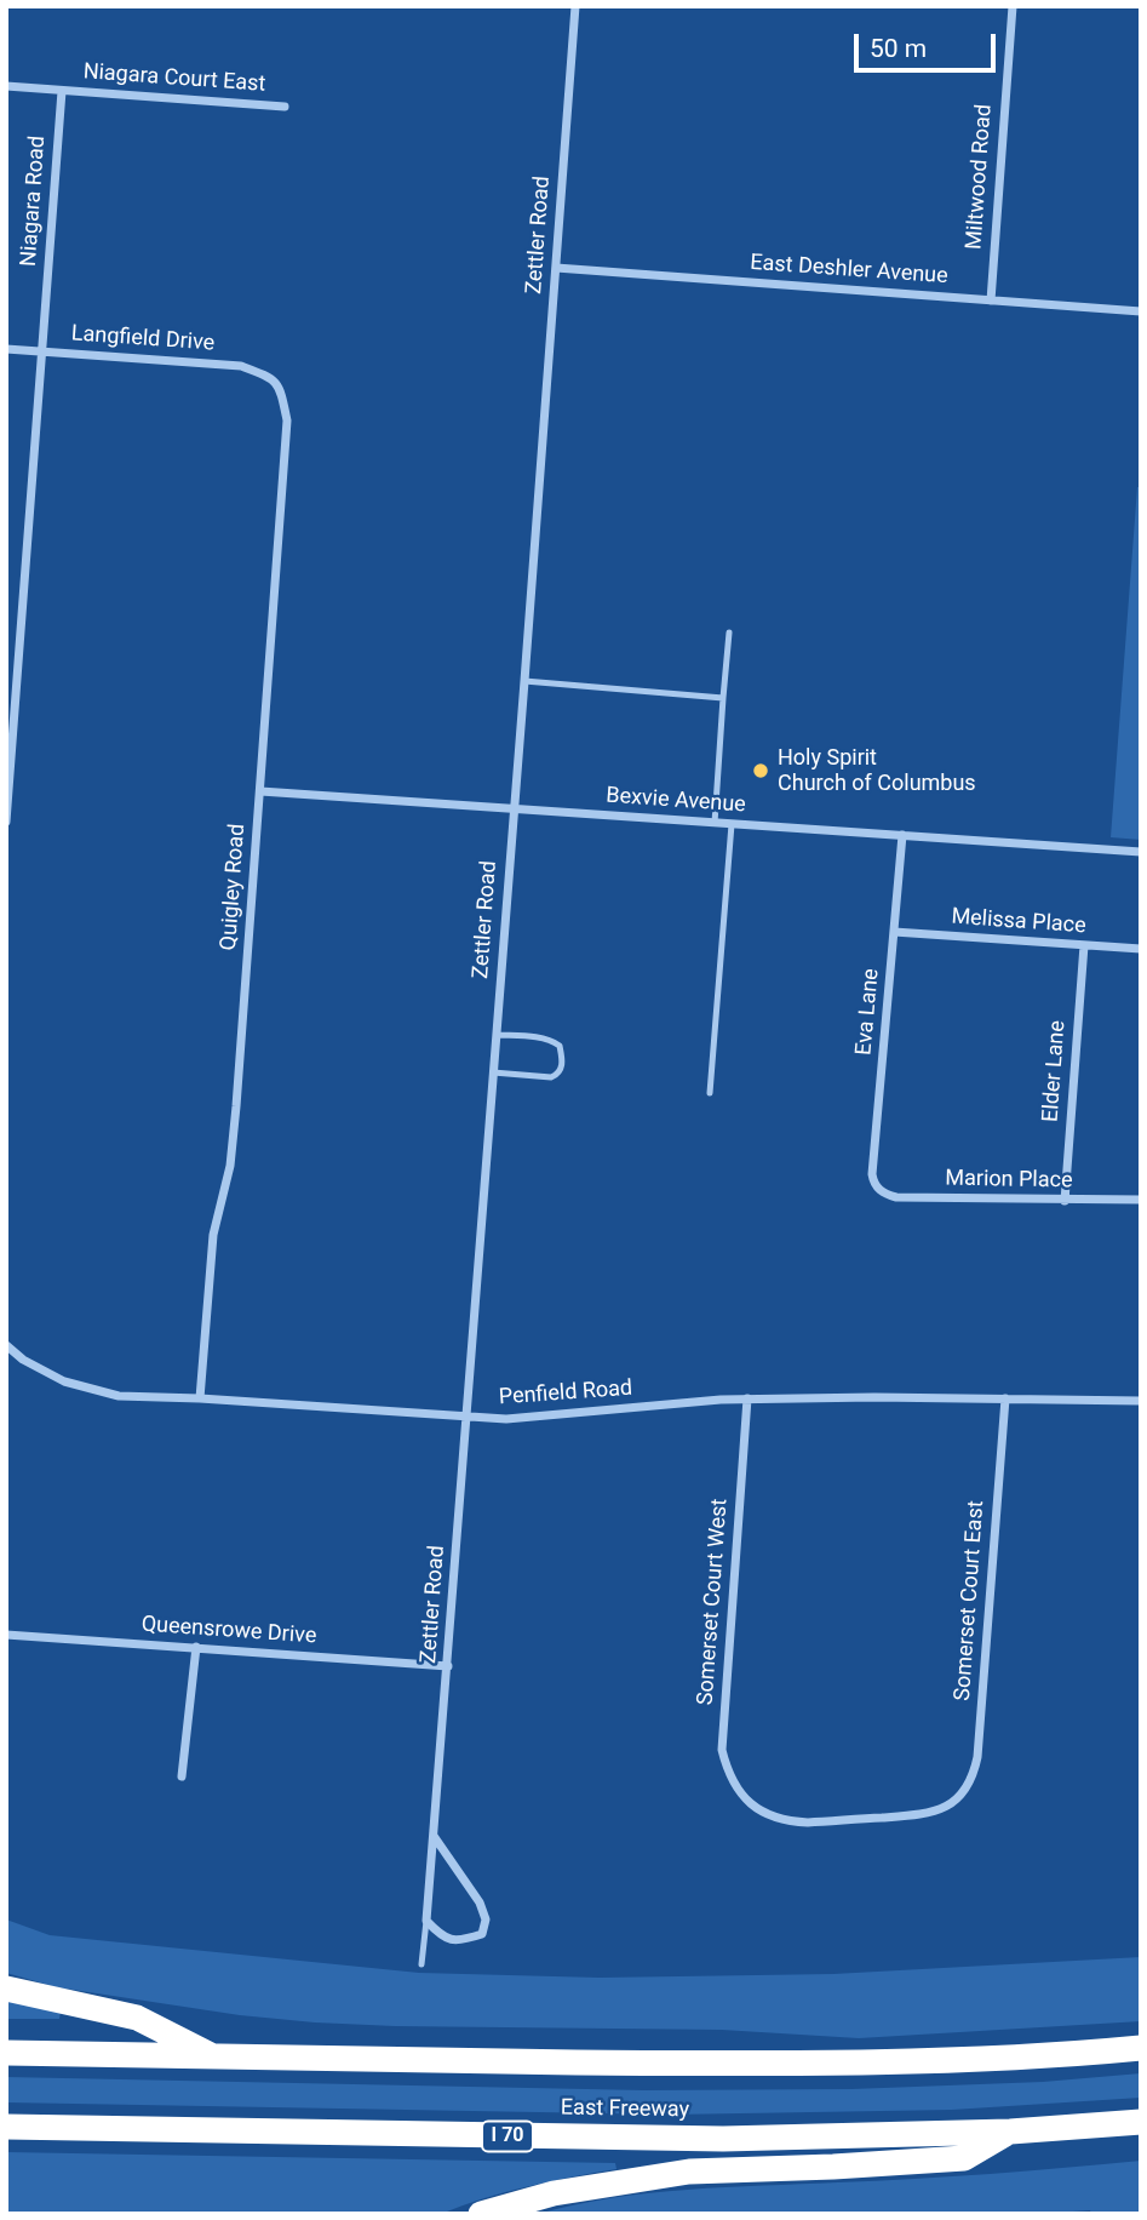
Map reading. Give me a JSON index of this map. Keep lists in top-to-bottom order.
{
  "streets": {
    "highway": ["East Freeway", "I 70"],
    "street": [
      "Niagara Court East",
      "Miltwood Road",
      "Niagara Road",
      "Zettler Road",
      "East Deshler Avenue",
      "Langfield Drive",
      "Bexvie Avenue",
      "Quigley Road",
      "Melissa Place",
      "Eva Lane",
      "Elder Lane",
      "Marion Place",
      "Penfield Road",
      "Somerset Court East",
      "Somerset Court West",
      "Queensrowe Drive"
    ]
  },
  "crossings": [
    ["Niagara Court East", "Niagara Road"],
    ["Miltwood Road", "East Deshler Avenue"],
    ["Niagara Road", "Langfield Drive"],
    ["Zettler Road", "East Deshler Avenue"],
    ["Zettler Road", "Bexvie Avenue"],
    ["Zettler Road", "Penfield Road"],
    ["Zettler Road", "Queensrowe Drive"],
    ["Langfield Drive", "Quigley Road"],
    ["Bexvie Avenue", "Quigley Road"],
    ["Bexvie Avenue", "Eva Lane"],
    ["Quigley Road", "Penfield Road"],
    ["Melissa Place", "Eva Lane"],
    ["Melissa Place", "Elder Lane"],
    ["Eva Lane", "Marion Place"],
    ["Elder Lane", "Marion Place"],
    ["Penfield Road", "Somerset Court East"],
    ["Penfield Road", "Somerset Court West"],
    ["Somerset Court East", "Somerset Court West"]
  ],
  "places": ["Holy Spirit Church of Columbus"],
  "scale_bar": "50 m"
}
